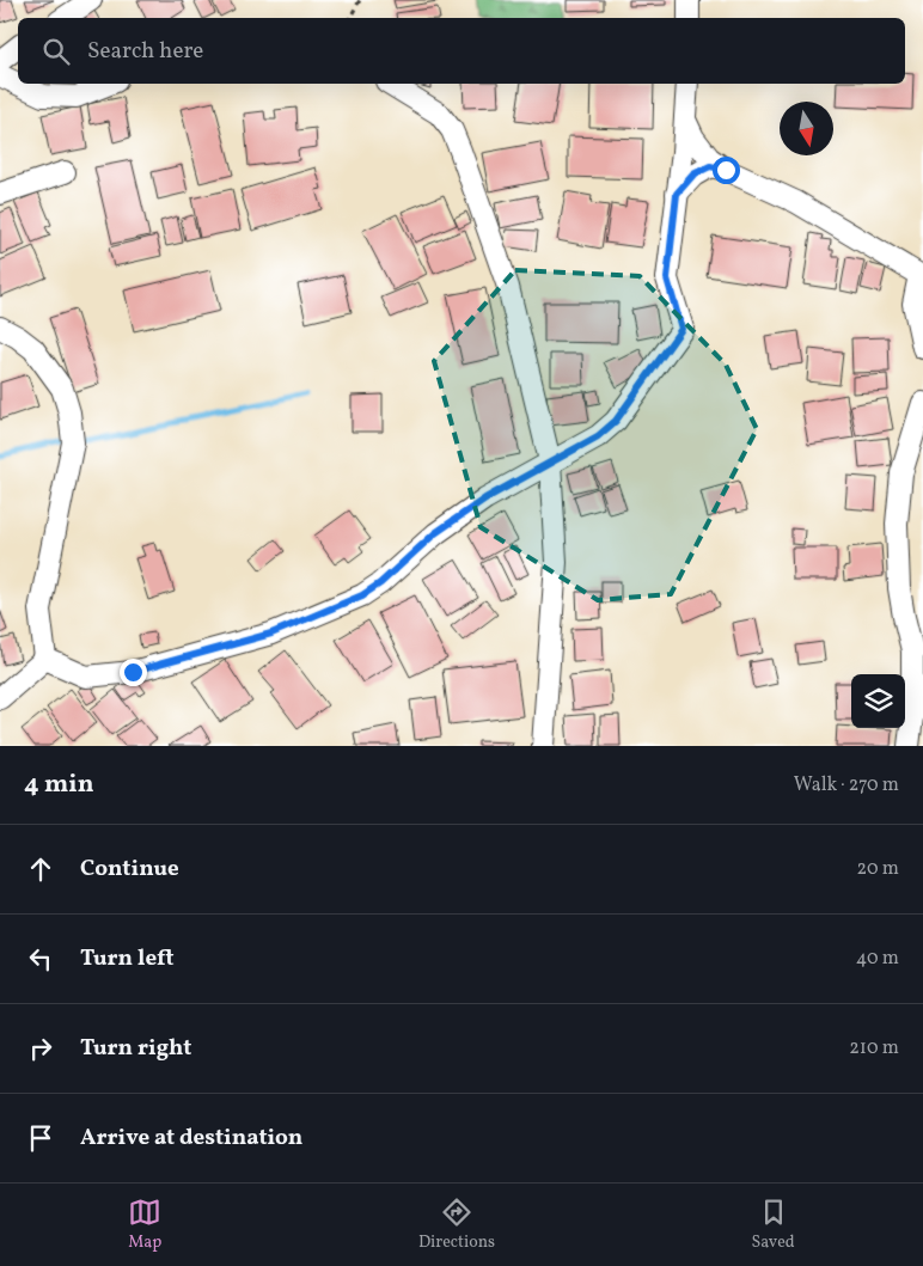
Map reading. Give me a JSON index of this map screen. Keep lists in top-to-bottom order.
{
  "north": "bottom",
  "page": {
    "search": "Search here",
    "heading": ["4 min", "Walk · 270 m"],
    "list": [
      ["Continue", "20 m"],
      ["Turn left", "40 m"],
      ["Turn right", "210 m"],
      "Arrive at destination"
    ],
    "nav": ["Map", "Directions", "Saved"]
  }
}
